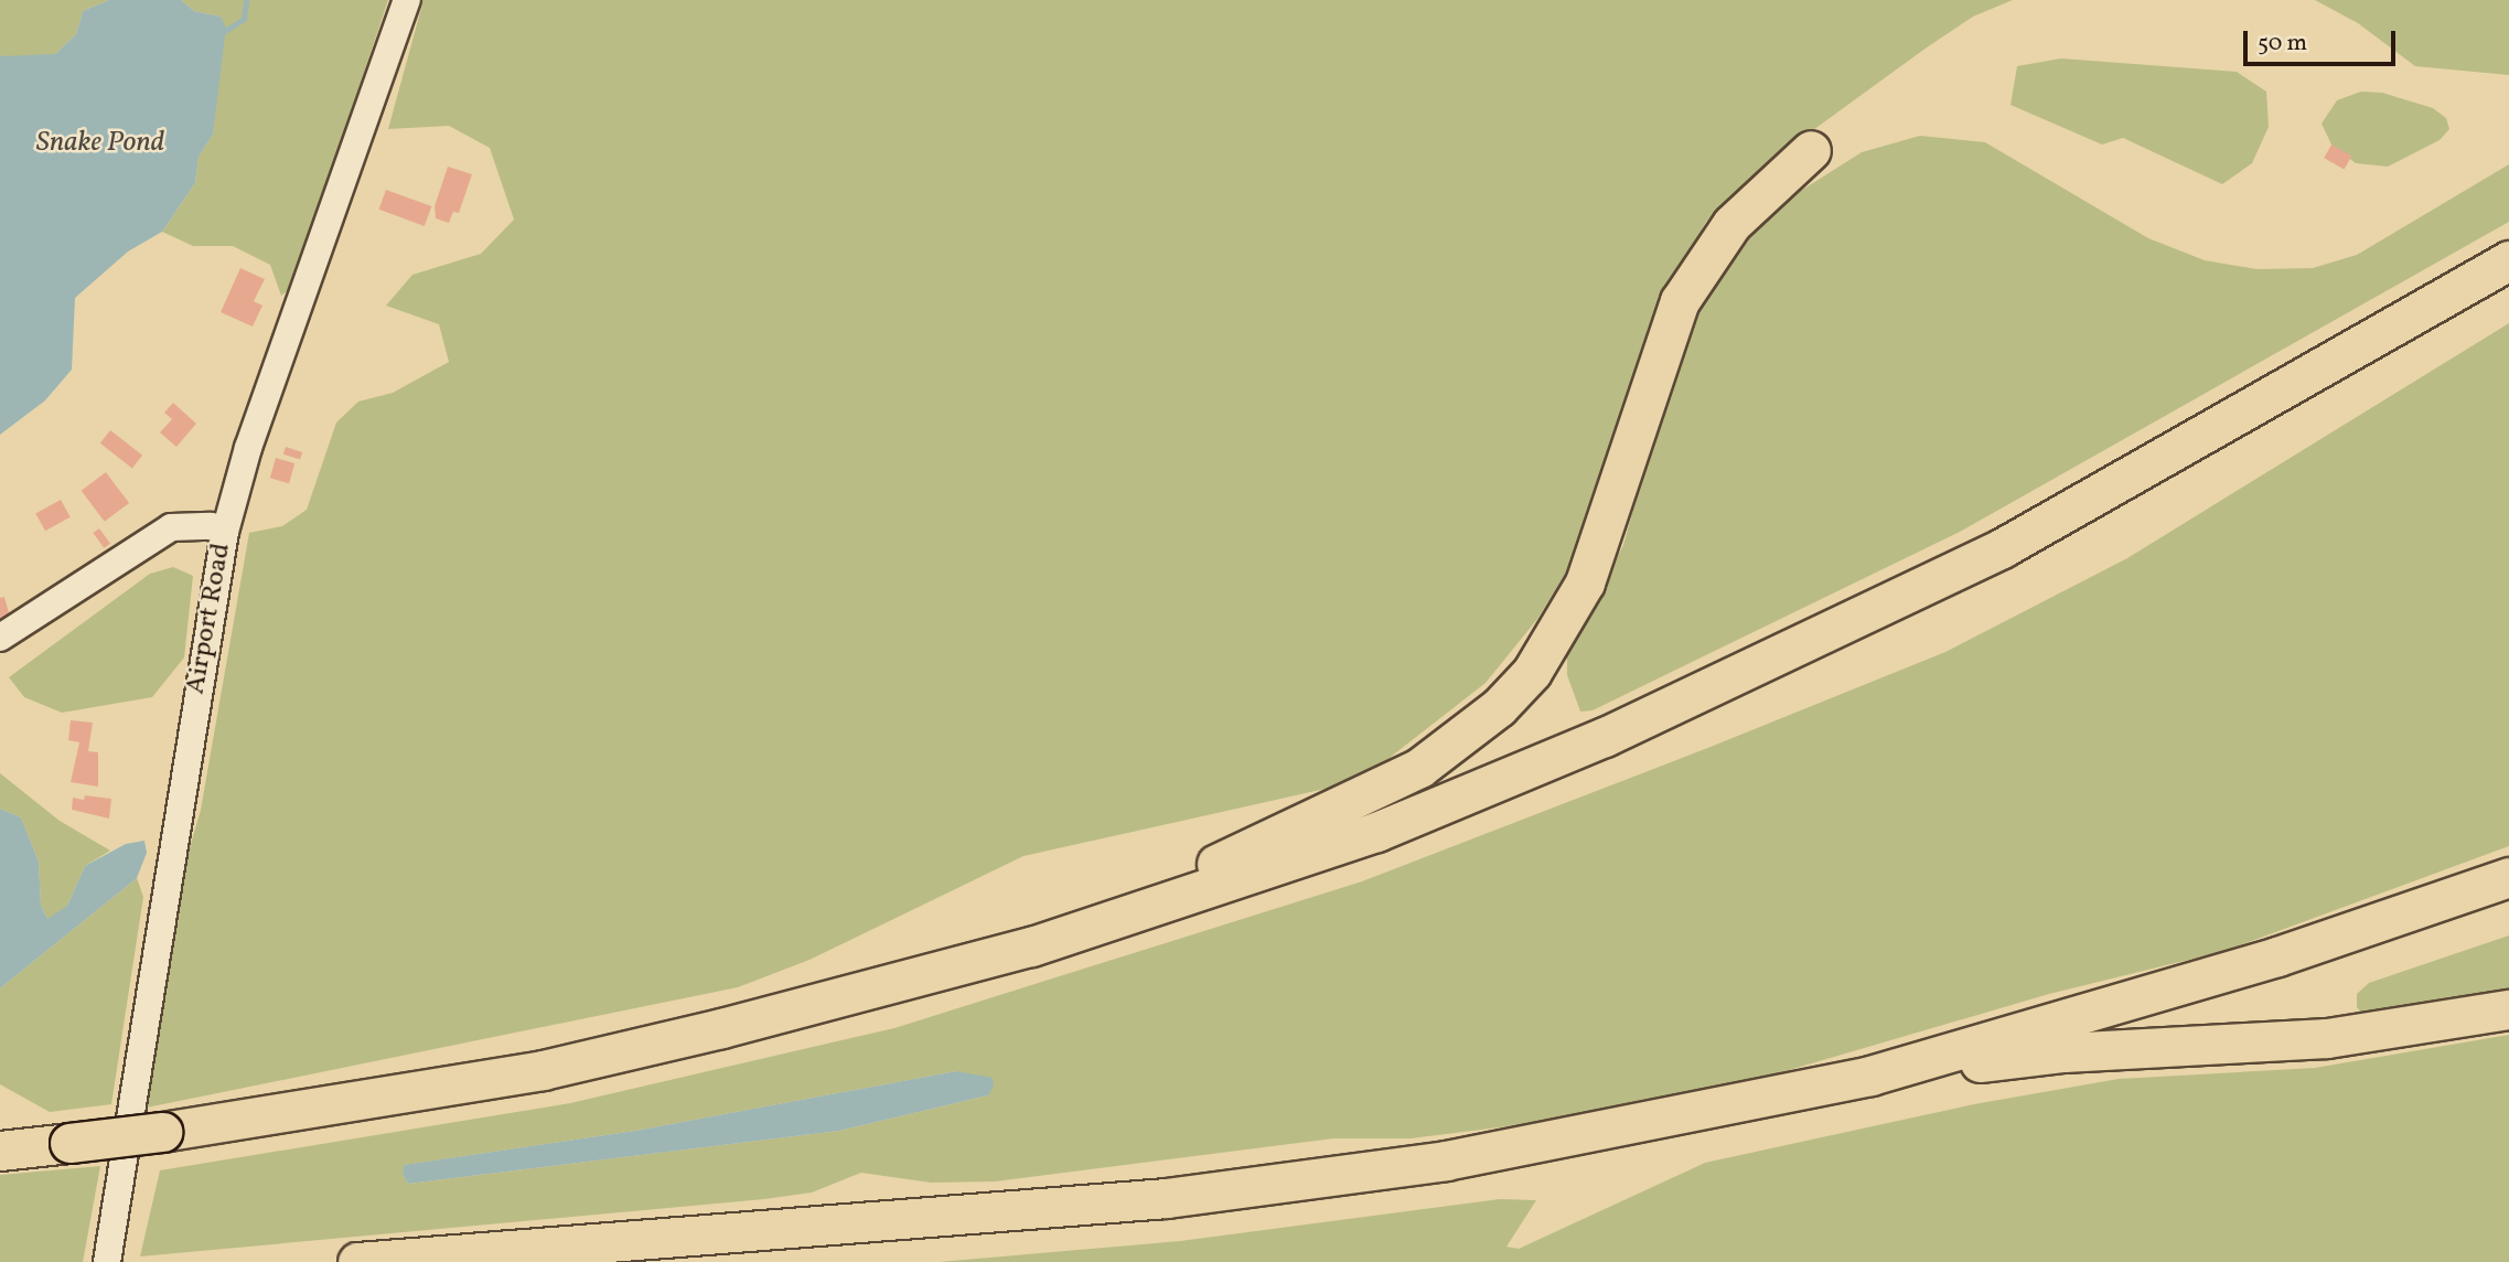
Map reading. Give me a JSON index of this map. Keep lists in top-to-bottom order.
{
  "streets": {
    "street": ["Airport Road"]
  },
  "water": ["Snake Pond"],
  "scale_bar": "50 m"
}
